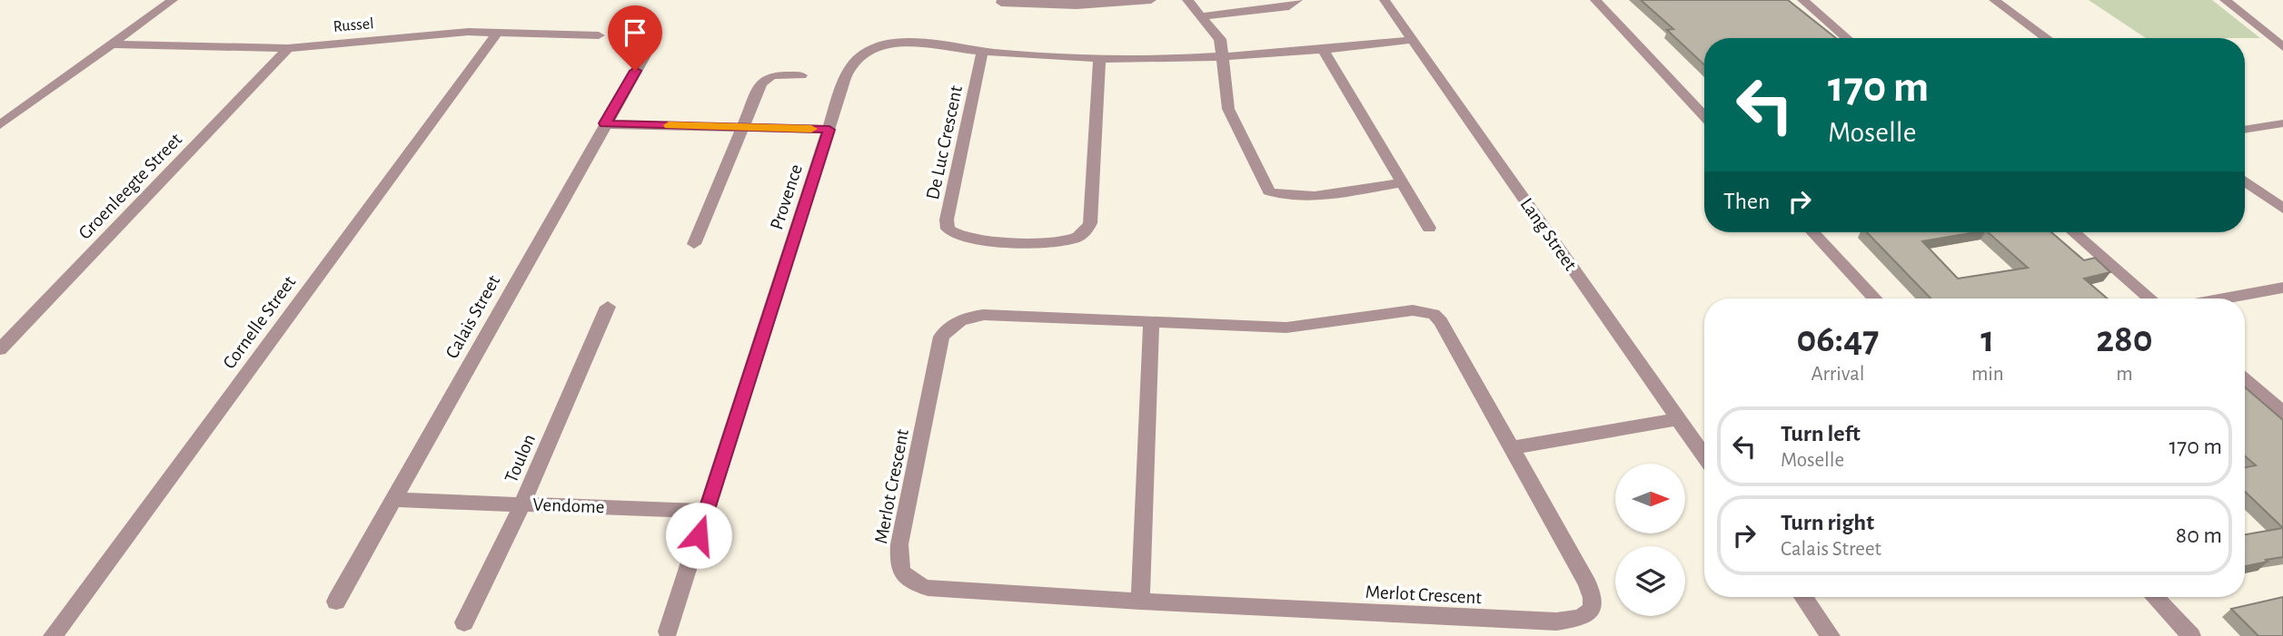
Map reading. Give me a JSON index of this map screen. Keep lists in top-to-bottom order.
{
  "streets": {
    "street": [
      "Russel",
      "De Luc Crescent",
      "Groenleegte Street",
      "Provence",
      "Lang Street",
      "Calais Street",
      "Cornelle Street",
      "Toulon",
      "Merlot Crescent",
      "Vendome"
    ]
  },
  "crossings": [
    ["Russel", "Groenleegte Street"],
    ["Russel", "Cornelle Street"],
    ["De Luc Crescent", "Provence"],
    ["Provence", "Lang Street"],
    ["Provence", "Vendome"],
    ["Calais Street", "Vendome"],
    ["Toulon", "Vendome"]
  ],
  "north": "right",
  "page": {
    "turn": ["170 m", "Moselle"],
    "then": "Then",
    "eta": [
      "06:47",
      "Arrival",
      "1",
      "min",
      "280",
      "m"
    ],
    "list": [
      {
        "name": "Turn left",
        "note": "Moselle",
        "value": "170 m"
      },
      {
        "name": "Turn right",
        "note": "Calais Street",
        "value": "80 m"
      }
    ]
  }
}
